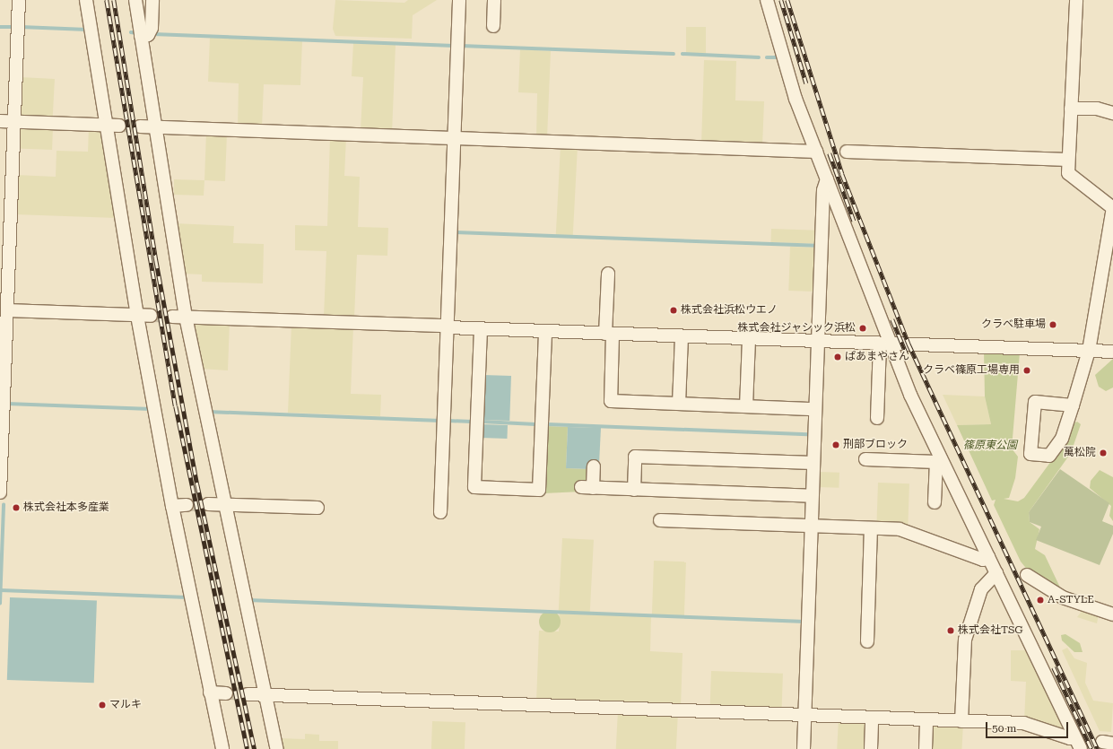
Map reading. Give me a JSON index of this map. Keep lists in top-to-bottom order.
{
  "parks": ["篠原東公園"],
  "places": [
    "株式会社浜松ウエノ",
    "クラベ駐車場",
    "株式会社ジャシック浜松",
    "ぱあまやさん",
    "クラベ篠原工場専用",
    "刑部ブロック",
    "萬松院",
    "株式会社本多産業",
    "A-STYLE",
    "株式会社TSG",
    "マルキ"
  ],
  "scale_bar": "50 m"
}
